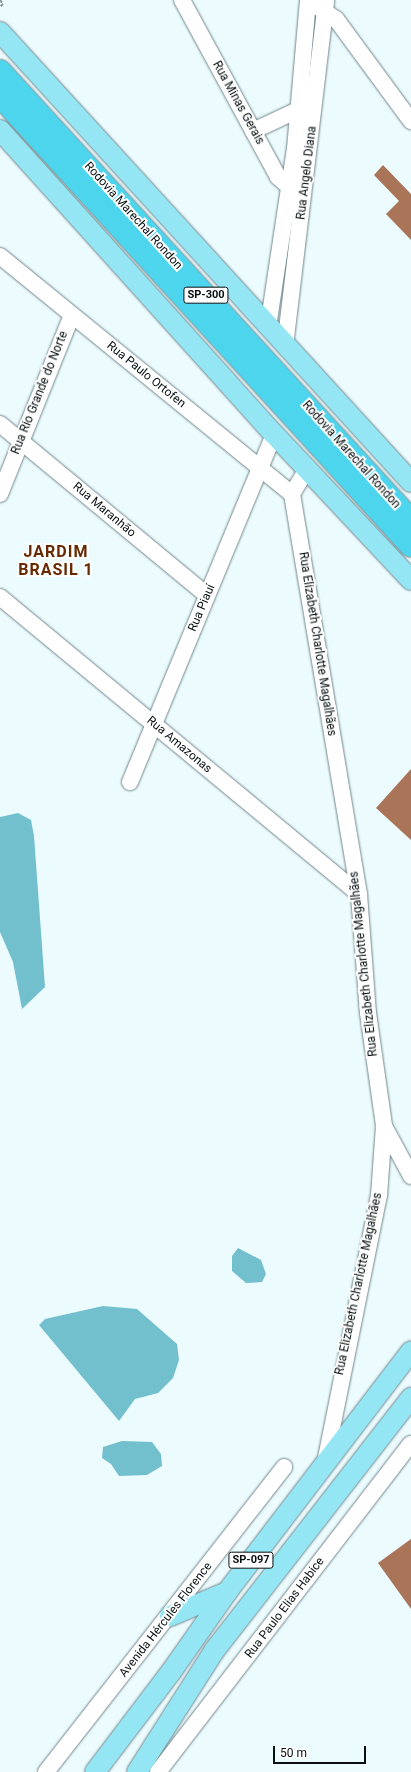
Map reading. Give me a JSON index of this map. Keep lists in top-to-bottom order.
{
  "streets": {
    "highway": ["Rodovia Marechal Rondon", "SP-300"],
    "main road": ["SP-097"],
    "street": [
      "Rua Minas Gerais",
      "Rua Angelo Diana",
      "Rua Paulo Ortofen",
      "Rua Rio Grande do Norte",
      "Rua Maranhão",
      "Rua Piauí",
      "Rua Elizabeth Charlotte Magalhães",
      "Rua Amazonas",
      "Rua Paulo Elias Habice",
      "Avenida Hércules Florence"
    ]
  },
  "crossings": [
    ["Rua Minas Gerais", "Rua Angelo Diana"],
    ["Rua Paulo Ortofen", "Rua Rio Grande do Norte"],
    ["Rua Paulo Ortofen", "Rua Piauí"],
    ["Rua Paulo Ortofen", "Rua Elizabeth Charlotte Magalhães"],
    ["Rua Rio Grande do Norte", "Rua Maranhão"],
    ["Rua Maranhão", "Rua Piauí"],
    ["Rua Piauí", "Rua Amazonas"],
    ["Rua Elizabeth Charlotte Magalhães", "Rua Amazonas"],
    ["Rua Elizabeth Charlotte Magalhães", "SP-097"]
  ],
  "districts": ["JARDIM BRASIL 1"],
  "scale_bar": "50 m"
}
